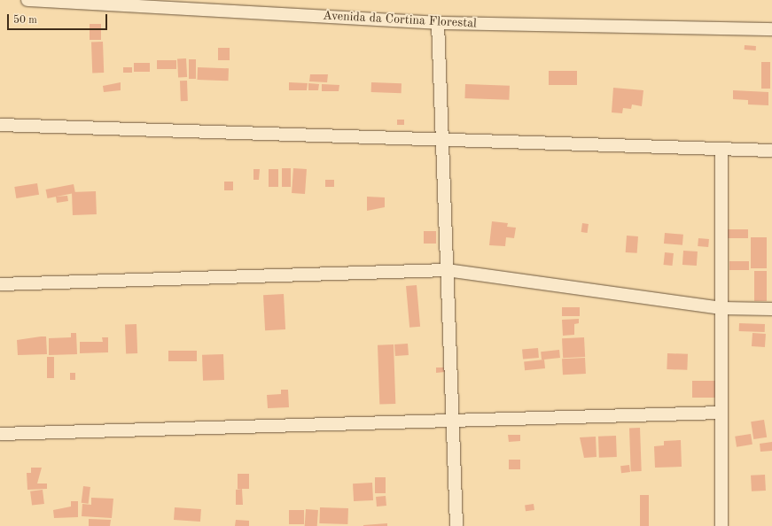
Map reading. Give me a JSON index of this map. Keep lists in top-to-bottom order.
{
  "streets": {
    "street": ["Avenida da Cortina Florestal"]
  },
  "scale_bar": "50 m"
}
